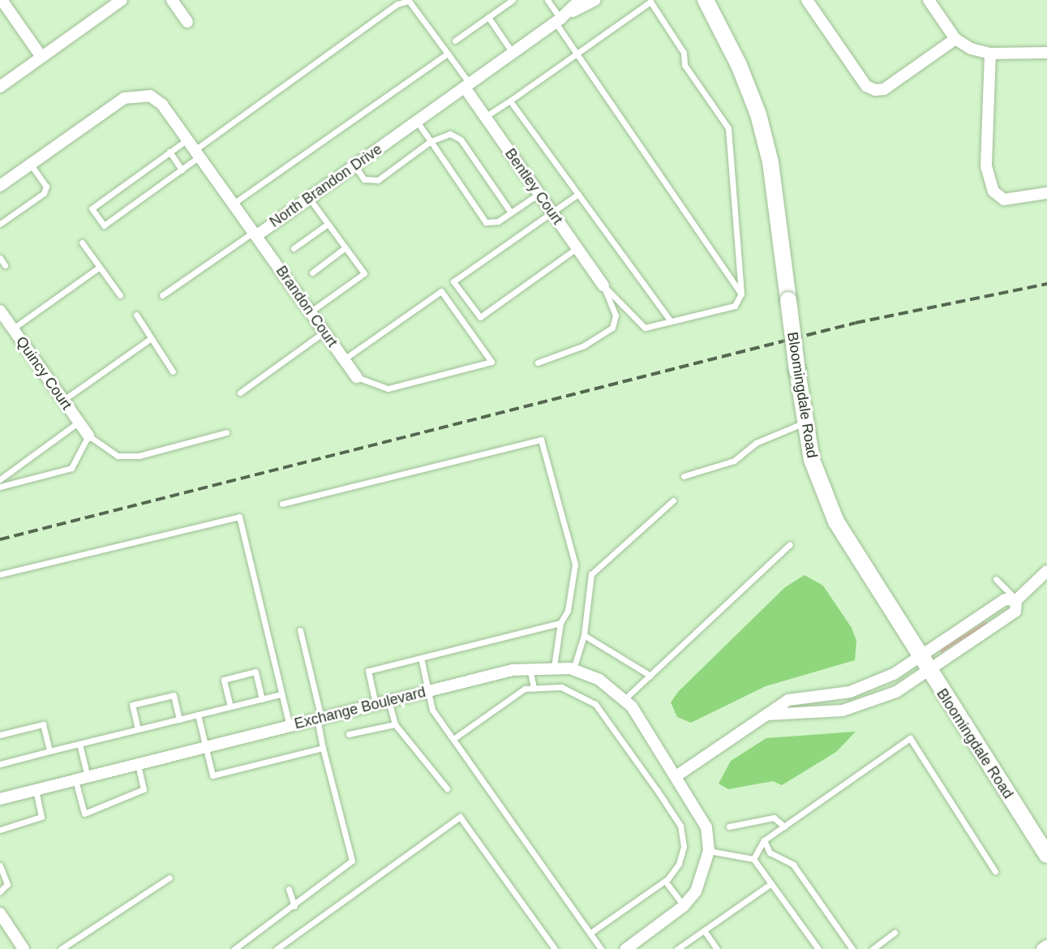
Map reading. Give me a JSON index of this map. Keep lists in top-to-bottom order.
{
  "streets": {
    "main road": ["Bloomingdale Road"],
    "street": [
      "North Brandon Drive",
      "Bentley Court",
      "Brandon Court",
      "Quincy Court",
      "Exchange Boulevard"
    ]
  },
  "crossings": [
    ["North Brandon Drive", "Bentley Court"],
    ["North Brandon Drive", "Brandon Court"]
  ]
}
